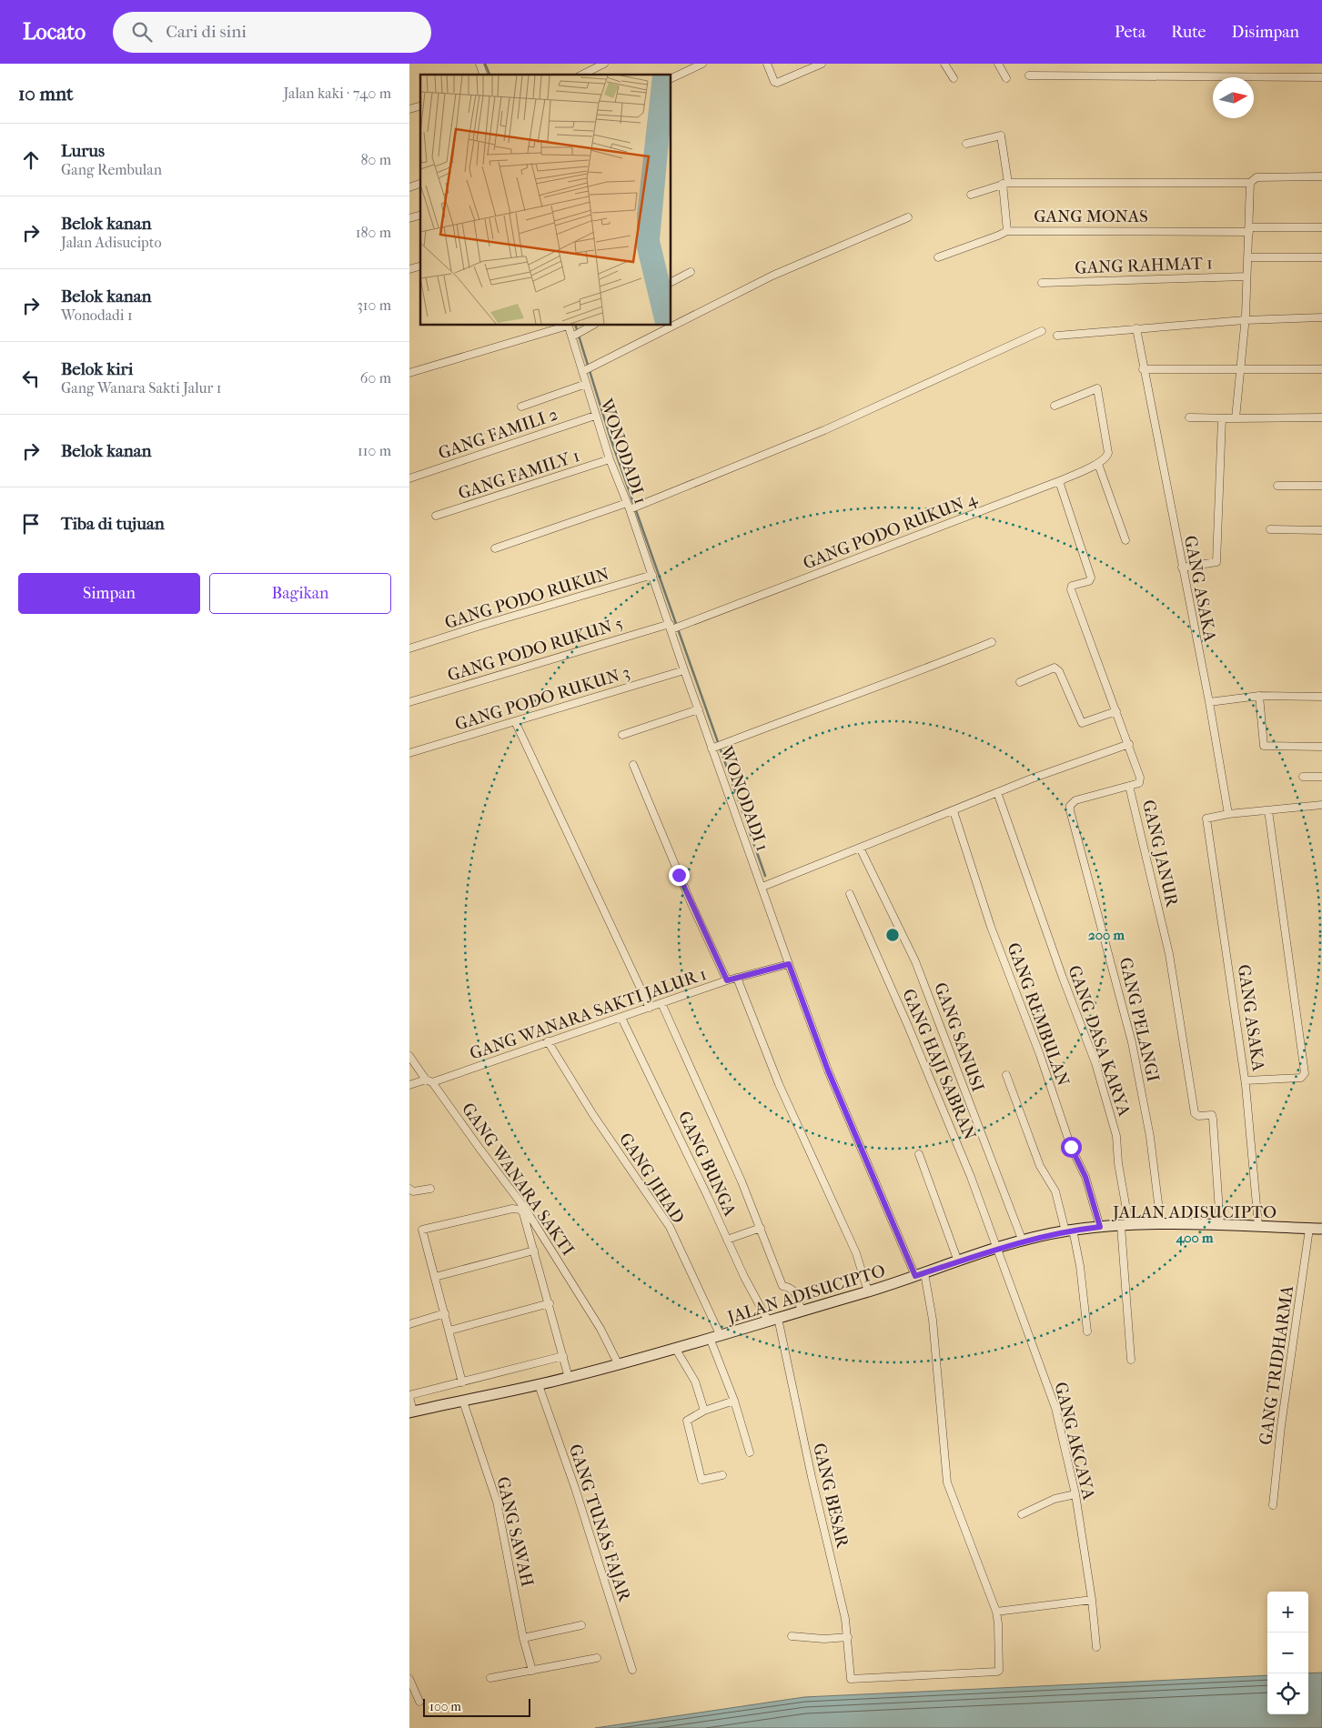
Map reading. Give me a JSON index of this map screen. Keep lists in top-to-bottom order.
{
  "streets": {
    "main road": ["JALAN ADISUCIPTO"],
    "street": [
      "GANG MONAS",
      "GANG RAHMAT 1",
      "GANG FAMILI 2",
      "WONODADI 1",
      "GANG FAMILY 1",
      "GANG PODO RUKUN 4",
      "GANG ASAKA",
      "GANG PODO RUKUN",
      "GANG PODO RUKUN 5",
      "GANG PODO RUKUN 3",
      "GANG JANUR",
      "GANG WANARA SAKTI JALUR 1",
      "GANG REMBULAN",
      "GANG PELANGI",
      "GANG SANUSI",
      "GANG DASA KARYA",
      "GANG HAJI SABRAN",
      "GANG BUNGA",
      "GANG JIHAD",
      "GANG WANARA SAKTI",
      "GANG TRIDHARMA",
      "GANG AKCAYA",
      "GANG BESAR",
      "GANG TUNAS FAJAR",
      "GANG SAWAH"
    ]
  },
  "crossings": [
    ["GANG FAMILI 2", "WONODADI 1"],
    ["WONODADI 1", "GANG FAMILY 1"],
    ["WONODADI 1", "GANG PODO RUKUN 4"],
    ["WONODADI 1", "GANG PODO RUKUN"],
    ["WONODADI 1", "GANG PODO RUKUN 5"],
    ["WONODADI 1", "GANG PODO RUKUN 3"],
    ["WONODADI 1", "GANG WANARA SAKTI JALUR 1"],
    ["WONODADI 1", "JALAN ADISUCIPTO"],
    ["WONODADI 1", "GANG BESAR"],
    ["GANG PODO RUKUN 4", "GANG PODO RUKUN 5"],
    ["GANG PODO RUKUN 4", "GANG JANUR"],
    ["GANG ASAKA", "JALAN ADISUCIPTO"],
    ["GANG JANUR", "GANG PELANGI"],
    ["GANG JANUR", "JALAN ADISUCIPTO"],
    ["GANG WANARA SAKTI JALUR 1", "GANG BUNGA"],
    ["GANG WANARA SAKTI JALUR 1", "GANG JIHAD"],
    ["GANG WANARA SAKTI JALUR 1", "GANG WANARA SAKTI"],
    ["GANG REMBULAN", "JALAN ADISUCIPTO"],
    ["GANG PELANGI", "JALAN ADISUCIPTO"],
    ["GANG SANUSI", "JALAN ADISUCIPTO"],
    ["GANG DASA KARYA", "JALAN ADISUCIPTO"],
    ["GANG HAJI SABRAN", "JALAN ADISUCIPTO"],
    ["GANG HAJI SABRAN", "GANG AKCAYA"],
    ["GANG BUNGA", "JALAN ADISUCIPTO"],
    ["GANG BUNGA", "GANG BESAR"],
    ["GANG JIHAD", "JALAN ADISUCIPTO"],
    ["GANG WANARA SAKTI", "JALAN ADISUCIPTO"],
    ["JALAN ADISUCIPTO", "GANG TRIDHARMA"],
    ["JALAN ADISUCIPTO", "GANG AKCAYA"],
    ["JALAN ADISUCIPTO", "GANG BESAR"],
    ["JALAN ADISUCIPTO", "GANG TUNAS FAJAR"],
    ["JALAN ADISUCIPTO", "GANG SAWAH"]
  ],
  "scale_bar": "100 m",
  "north": "right",
  "page": {
    "header": "Locato",
    "search": "Cari di sini",
    "nav": ["Peta", "Rute", "Disimpan"],
    "heading": ["10 mnt", "Jalan kaki · 740 m"],
    "list": [
      ["Lurus", "Gang Rembulan", "80 m"],
      ["Belok kanan", "Jalan Adisucipto", "180 m"],
      ["Belok kanan", "Wonodadi 1", "310 m"],
      ["Belok kiri", "Gang Wanara Sakti Jalur 1", "60 m"],
      ["Belok kanan", "110 m"],
      "Tiba di tujuan"
    ],
    "buttons": ["Simpan", "Bagikan"],
    "map_buttons": ["+", "−"],
    "scale": "100 m"
  },
  "rings": ["200 m", "400 m"]
}
